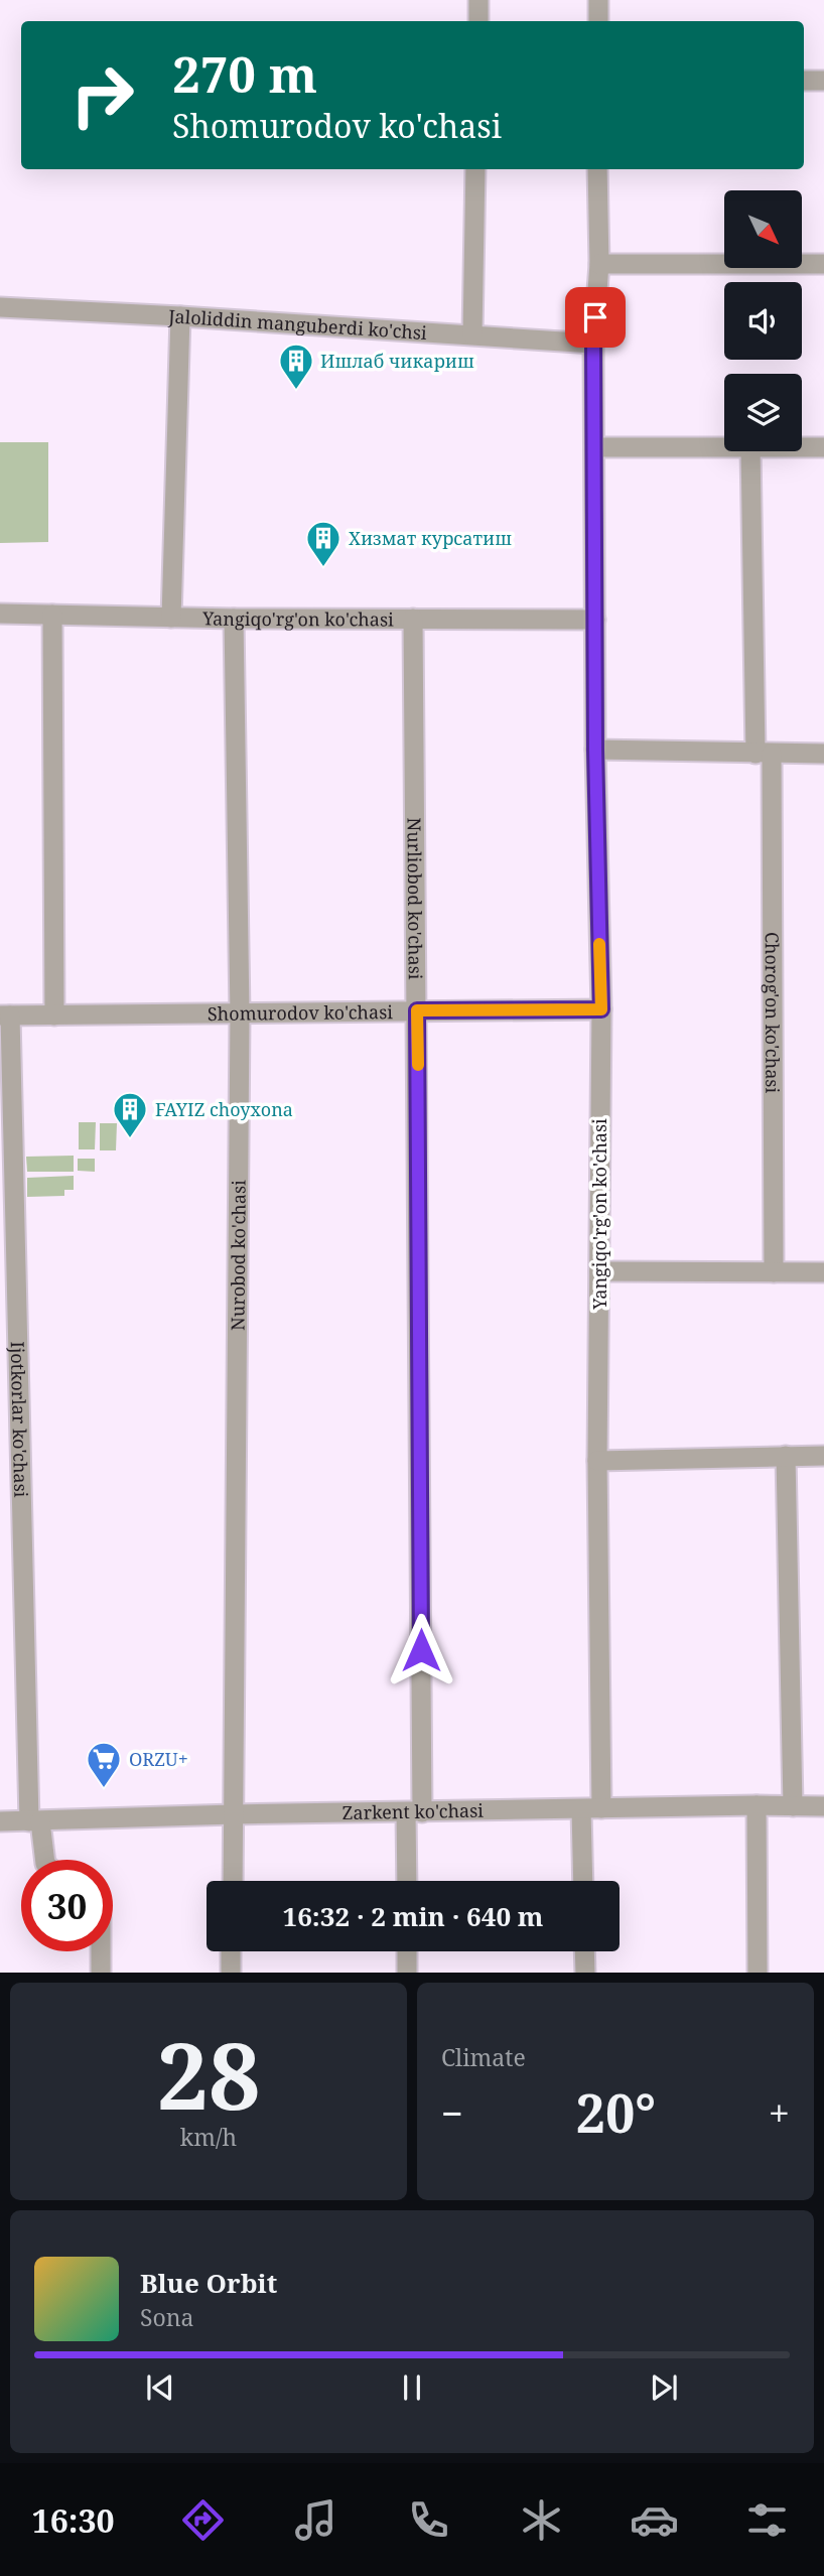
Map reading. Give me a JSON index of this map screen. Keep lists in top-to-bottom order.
{
  "streets": {
    "street": [
      "Jaloliddin manguberdi ko'chsi",
      "Yangiqo'rg'on ko'chasi",
      "Nurliobod ko'chasi",
      "Shomurodov ko'chasi",
      "Chorog'on ko'chasi",
      "Nurobod ko'chasi",
      "Ijotkorlar ko'chasi",
      "Zarkent ko'chasi"
    ]
  },
  "crossings": [
    ["Jaloliddin manguberdi ko'chsi", "Yangiqo'rg'on ko'chasi"],
    ["Yangiqo'rg'on ko'chasi", "Nurliobod ko'chasi"],
    ["Yangiqo'rg'on ko'chasi", "Shomurodov ko'chasi"],
    ["Yangiqo'rg'on ko'chasi", "Nurobod ko'chasi"],
    ["Yangiqo'rg'on ko'chasi", "Zarkent ko'chasi"],
    ["Nurliobod ko'chasi", "Shomurodov ko'chasi"],
    ["Nurliobod ko'chasi", "Zarkent ko'chasi"],
    ["Shomurodov ko'chasi", "Nurobod ko'chasi"],
    ["Shomurodov ko'chasi", "Ijotkorlar ko'chasi"],
    ["Nurobod ko'chasi", "Zarkent ko'chasi"],
    ["Ijotkorlar ko'chasi", "Zarkent ko'chasi"]
  ],
  "places": {
    "building": ["Ишлаб чикариш", "Хизмат курсатиш", "FAYIZ choyxona"],
    "supermarket": ["ORZU+"]
  },
  "north": "bottom right",
  "page": {
    "turn": ["270 m", "Shomurodov ko'chasi"],
    "limit": "30",
    "trip": "16:32 · 2 min · 640 m",
    "tile": [
      ["28", "km/h"],
      "Climate"
    ],
    "heat": ["−", "20°", "+"],
    "song": ["Blue Orbit", "Sona"],
    "tabs": "16:30"
  }
}
